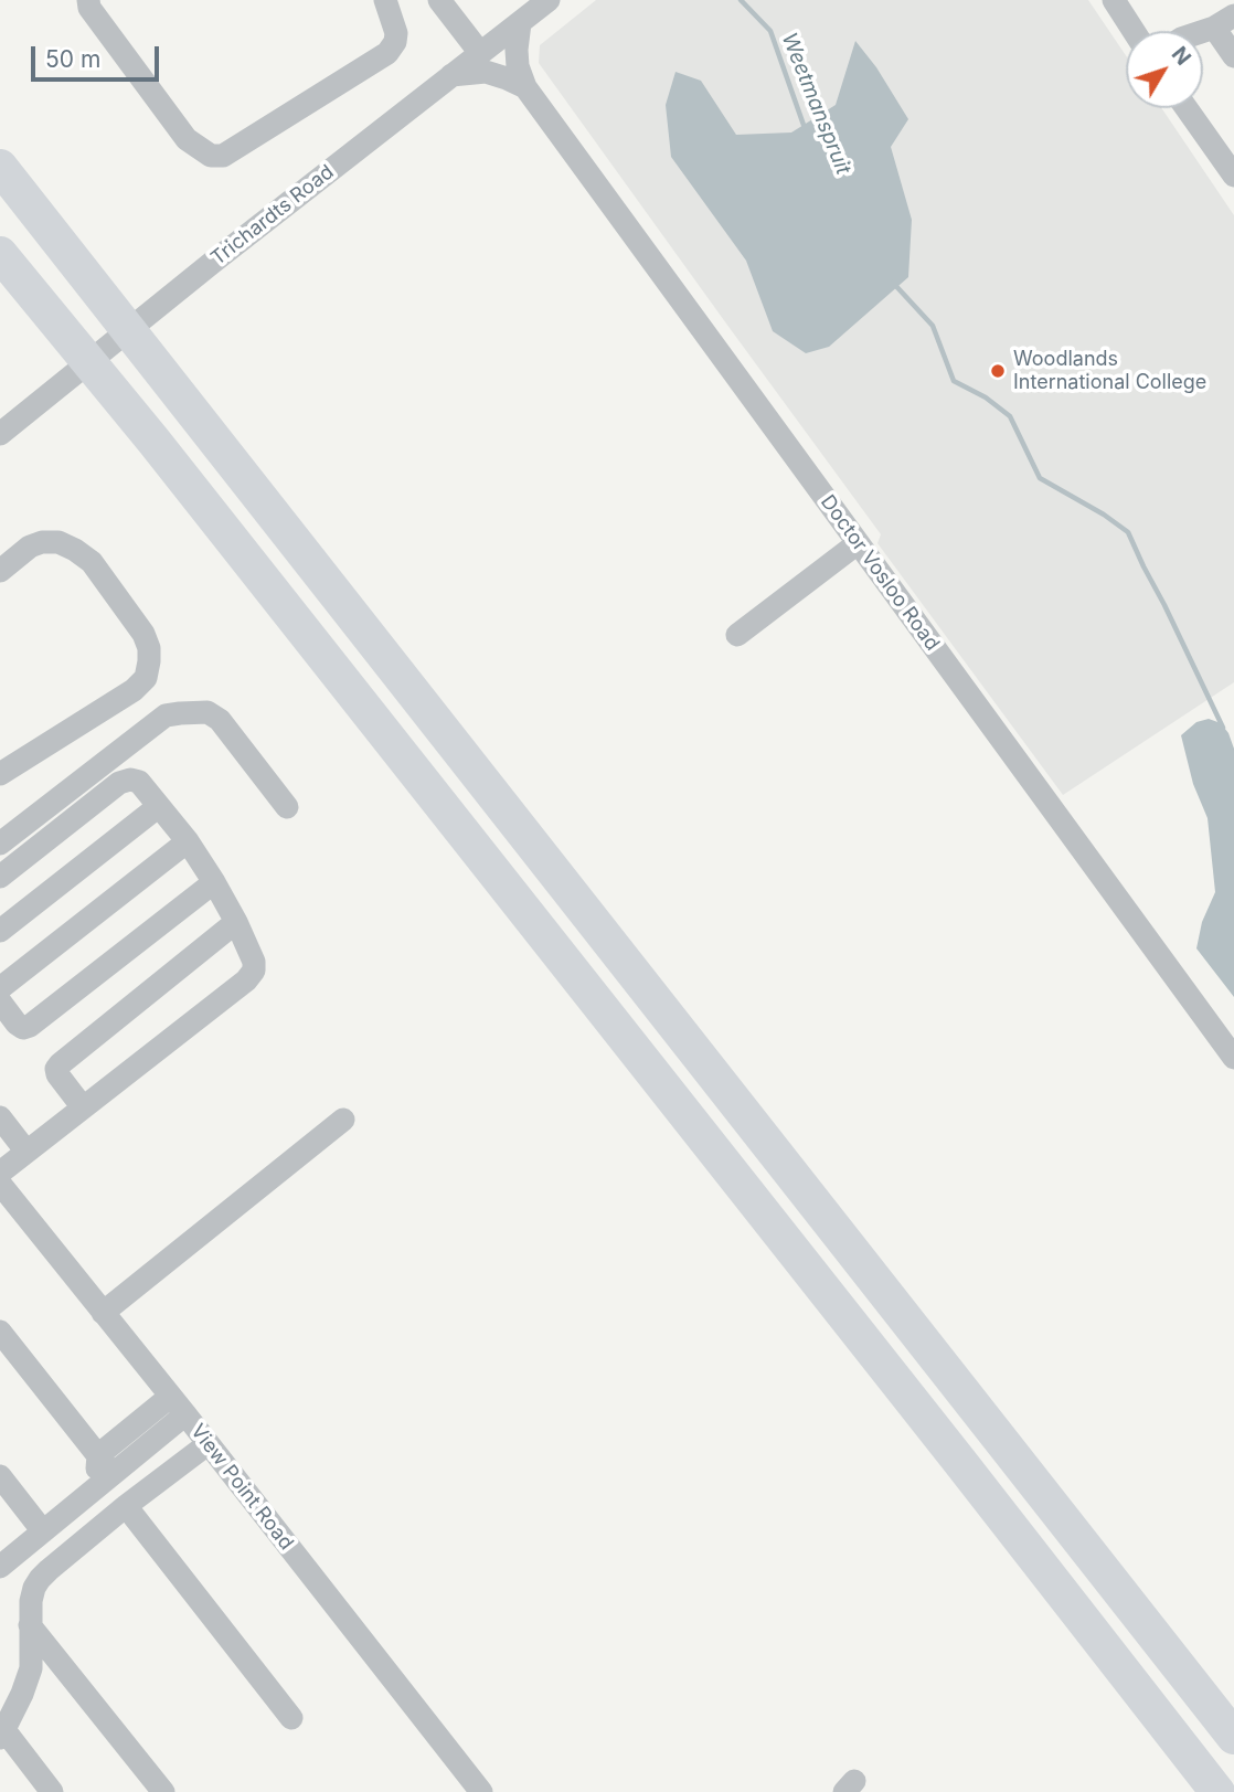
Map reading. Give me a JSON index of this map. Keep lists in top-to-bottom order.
{
  "streets": {
    "street": ["Trichardts Road", "Doctor Vosloo Road", "View Point Road"]
  },
  "crossings": [
    ["Trichardts Road", "Doctor Vosloo Road"]
  ],
  "water": ["Weetmanspruit"],
  "places": ["Woodlands International College"],
  "scale_bar": "50 m",
  "north": "top right"
}
